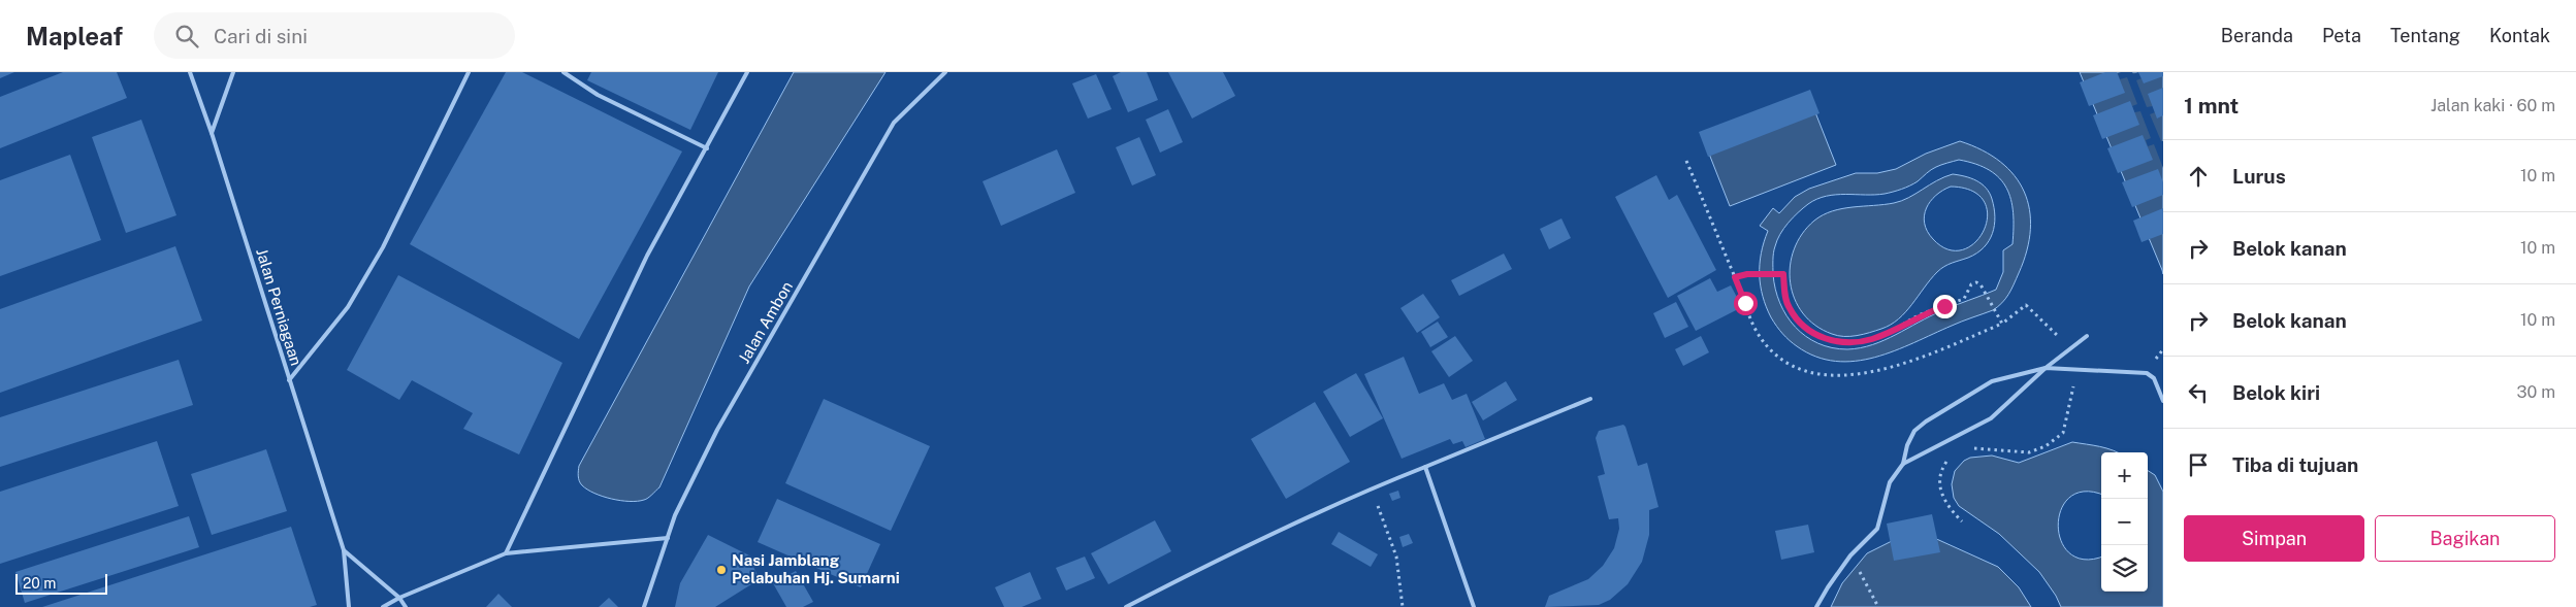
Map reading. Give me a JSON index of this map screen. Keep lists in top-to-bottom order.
{
  "streets": {
    "lane": ["Jalan Perniagaan", "Jalan Ambon"]
  },
  "places": ["Nasi Jamblang Pelabuhan Hj. Sumarni"],
  "scale_bar": "20 m",
  "page": {
    "header": "Mapleaf",
    "search": "Cari di sini",
    "nav": [
      "Beranda",
      "Peta",
      "Tentang",
      "Kontak"
    ],
    "heading": ["1 mnt", "Jalan kaki · 60 m"],
    "list": [
      ["Lurus", "10 m"],
      ["Belok kanan", "10 m"],
      ["Belok kanan", "10 m"],
      ["Belok kiri", "30 m"],
      "Tiba di tujuan"
    ],
    "map_buttons": ["+", "−"],
    "buttons": ["Simpan", "Bagikan"],
    "scale": "20 m"
  }
}
